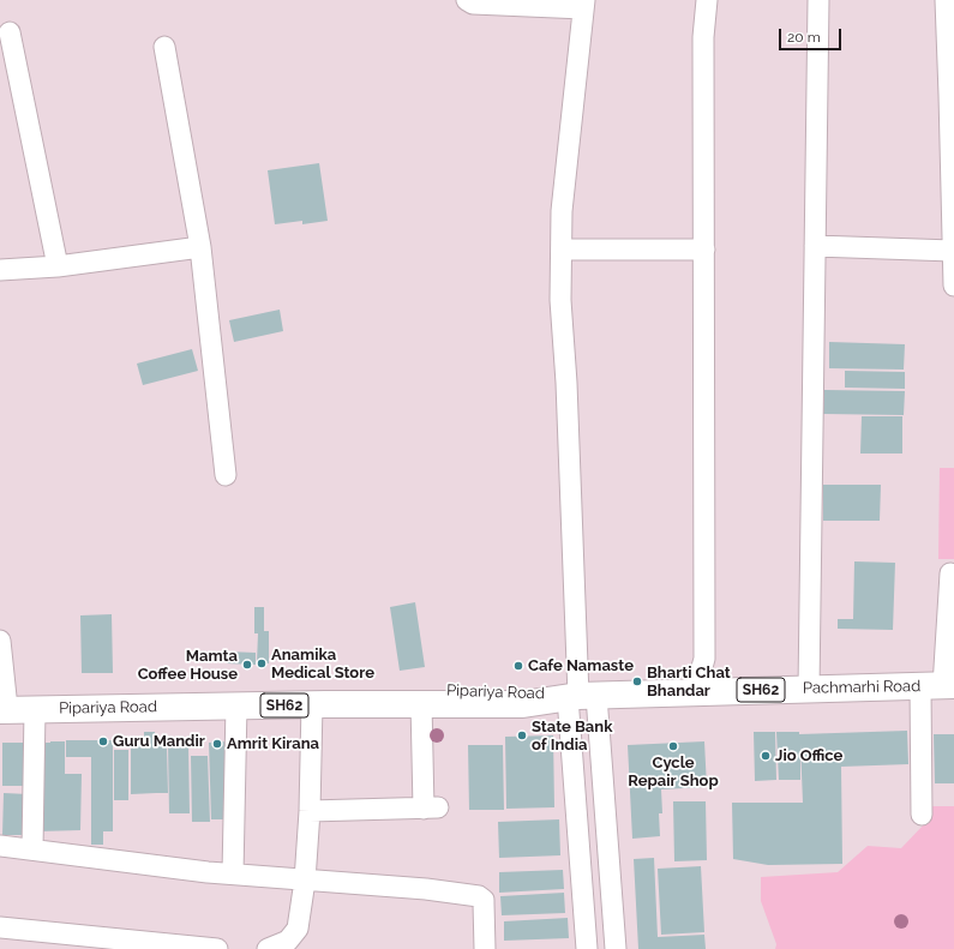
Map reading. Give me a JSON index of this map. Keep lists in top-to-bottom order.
{
  "streets": {
    "main road": ["Pachmarhi Road", "SH62", "Pipariya Road"]
  },
  "crossings": [
    ["Pachmarhi Road", "Pipariya Road"]
  ],
  "places": [
    "Anamika Medical Store",
    "Mamta Coffee House",
    "Cafe Namaste",
    "Bharti Chat Bhandar",
    "State Bank of India",
    "Guru Mandir",
    "Amrit Kirana",
    "Cycle Repair Shop",
    "Jio Office"
  ],
  "scale_bar": "20 m"
}
